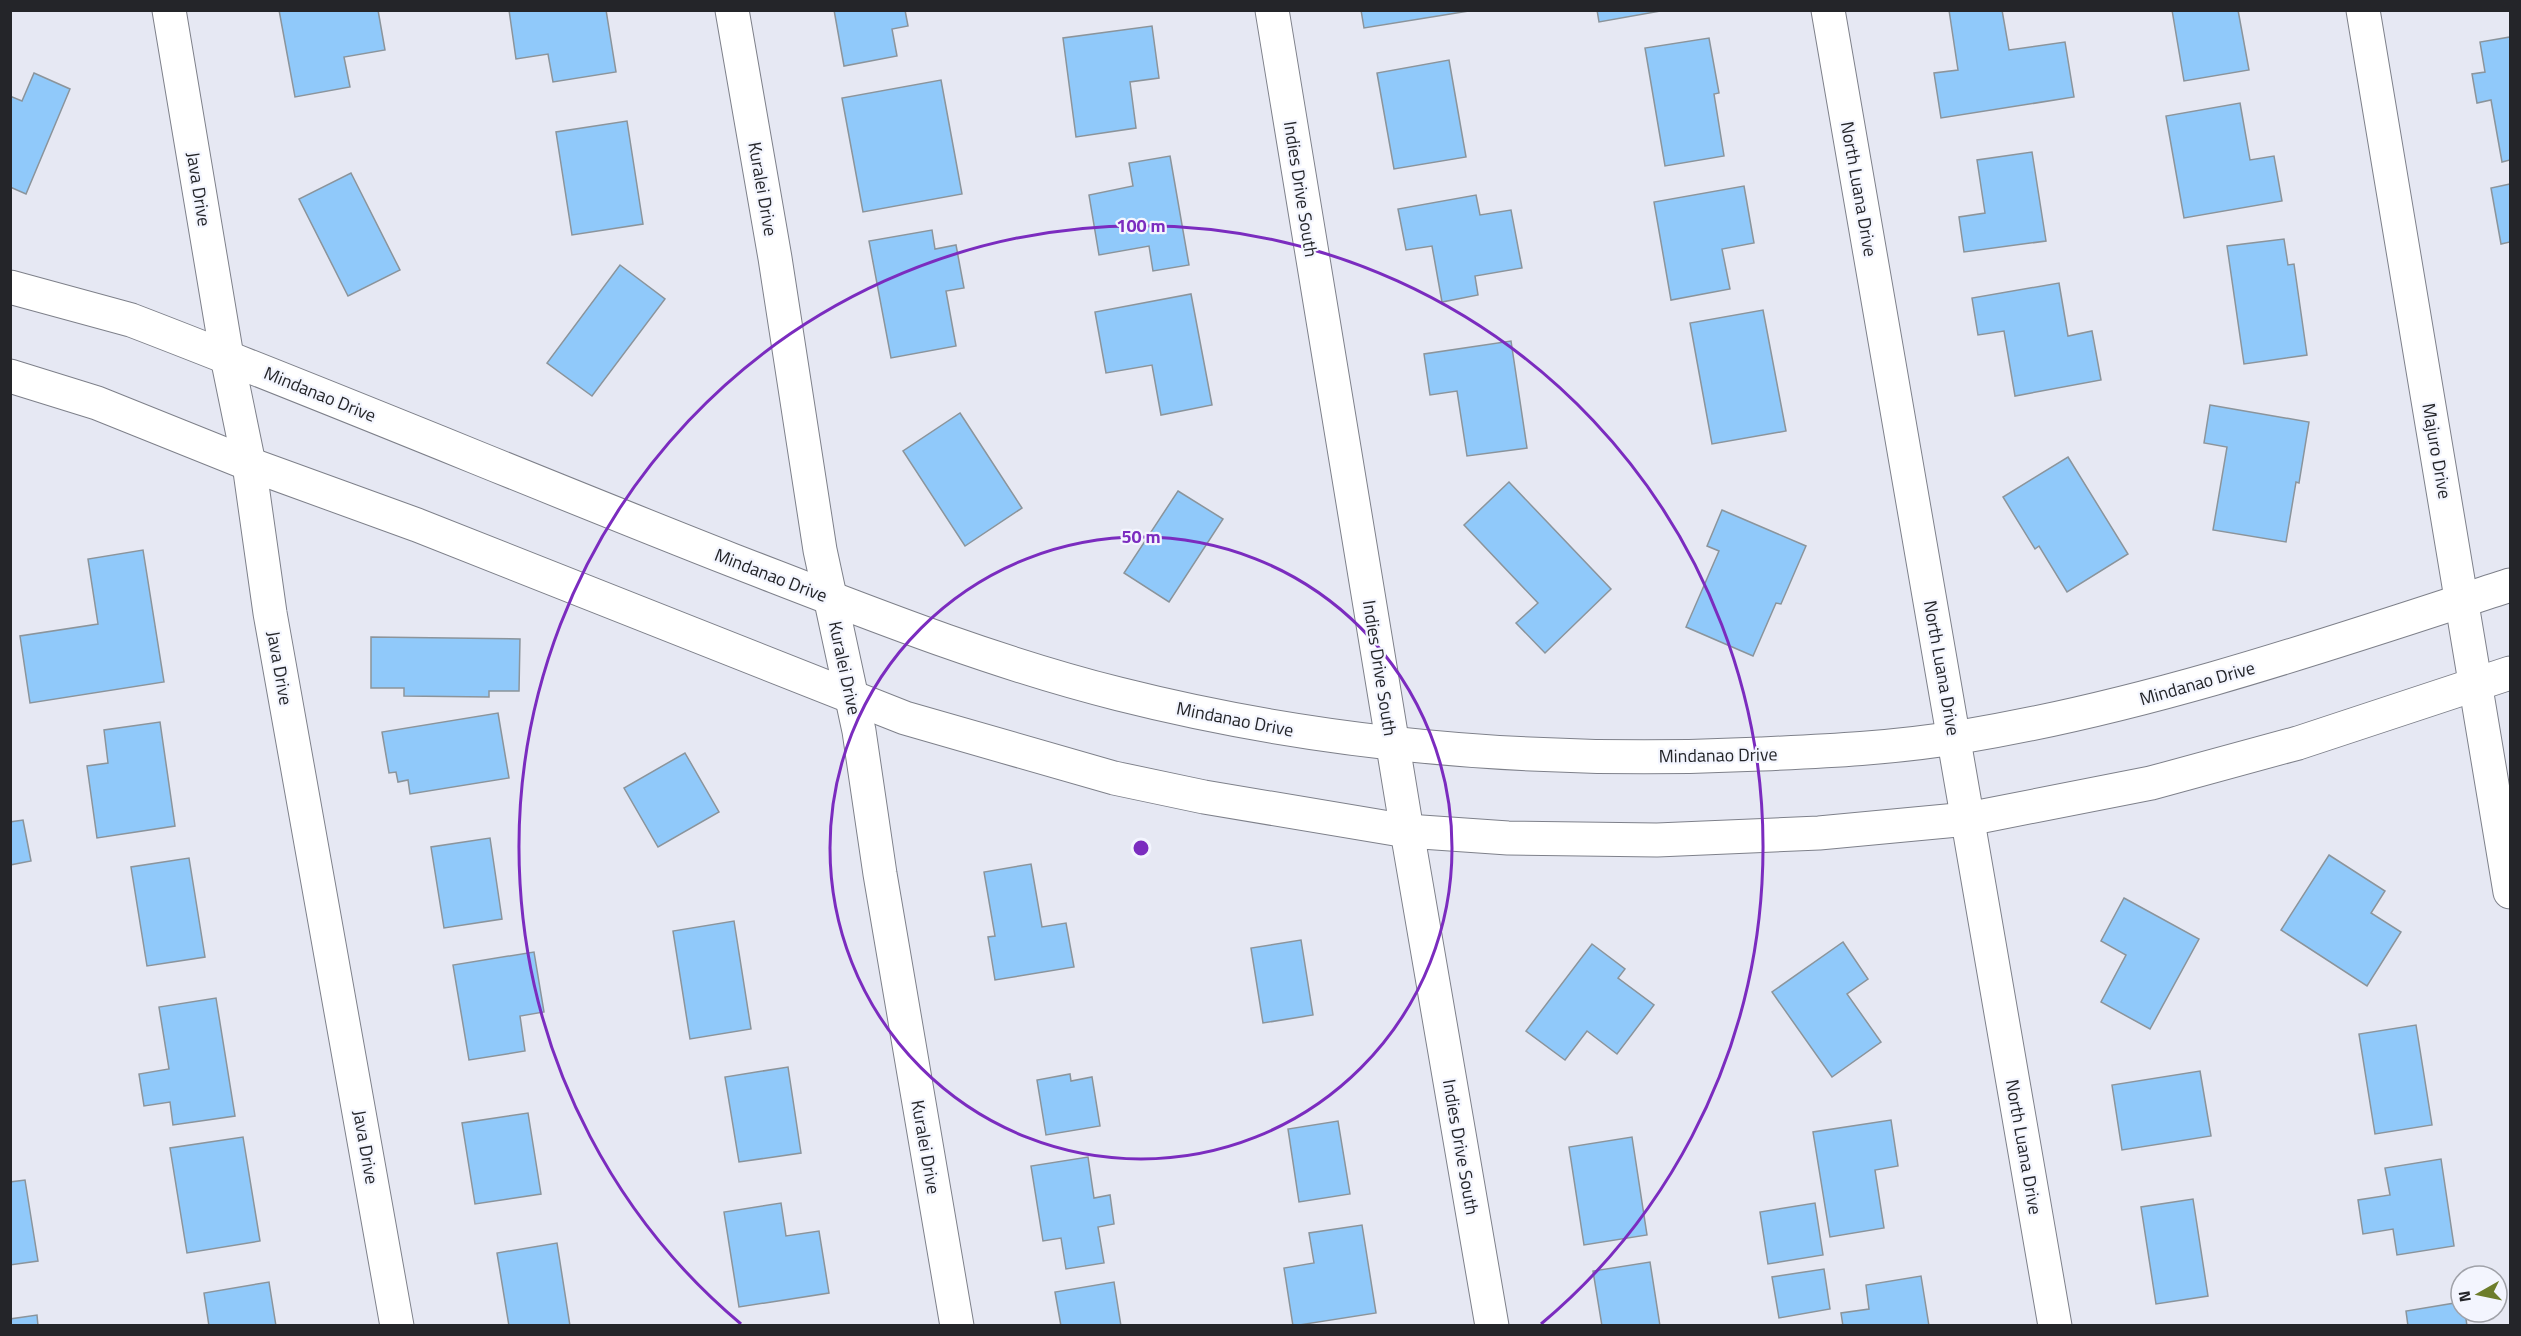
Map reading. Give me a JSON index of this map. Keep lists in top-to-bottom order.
{
  "streets": {
    "street": [
      "Java Drive",
      "Kuralei Drive",
      "Indies Drive South",
      "North Luana Drive",
      "Mindanao Drive",
      "Majuro Drive"
    ]
  },
  "crossings": [
    ["Java Drive", "Mindanao Drive"],
    ["Kuralei Drive", "Mindanao Drive"],
    ["Indies Drive South", "Mindanao Drive"],
    ["North Luana Drive", "Mindanao Drive"],
    ["Mindanao Drive", "Majuro Drive"]
  ],
  "north": "left",
  "rings": ["100 m", "50 m"]
}
